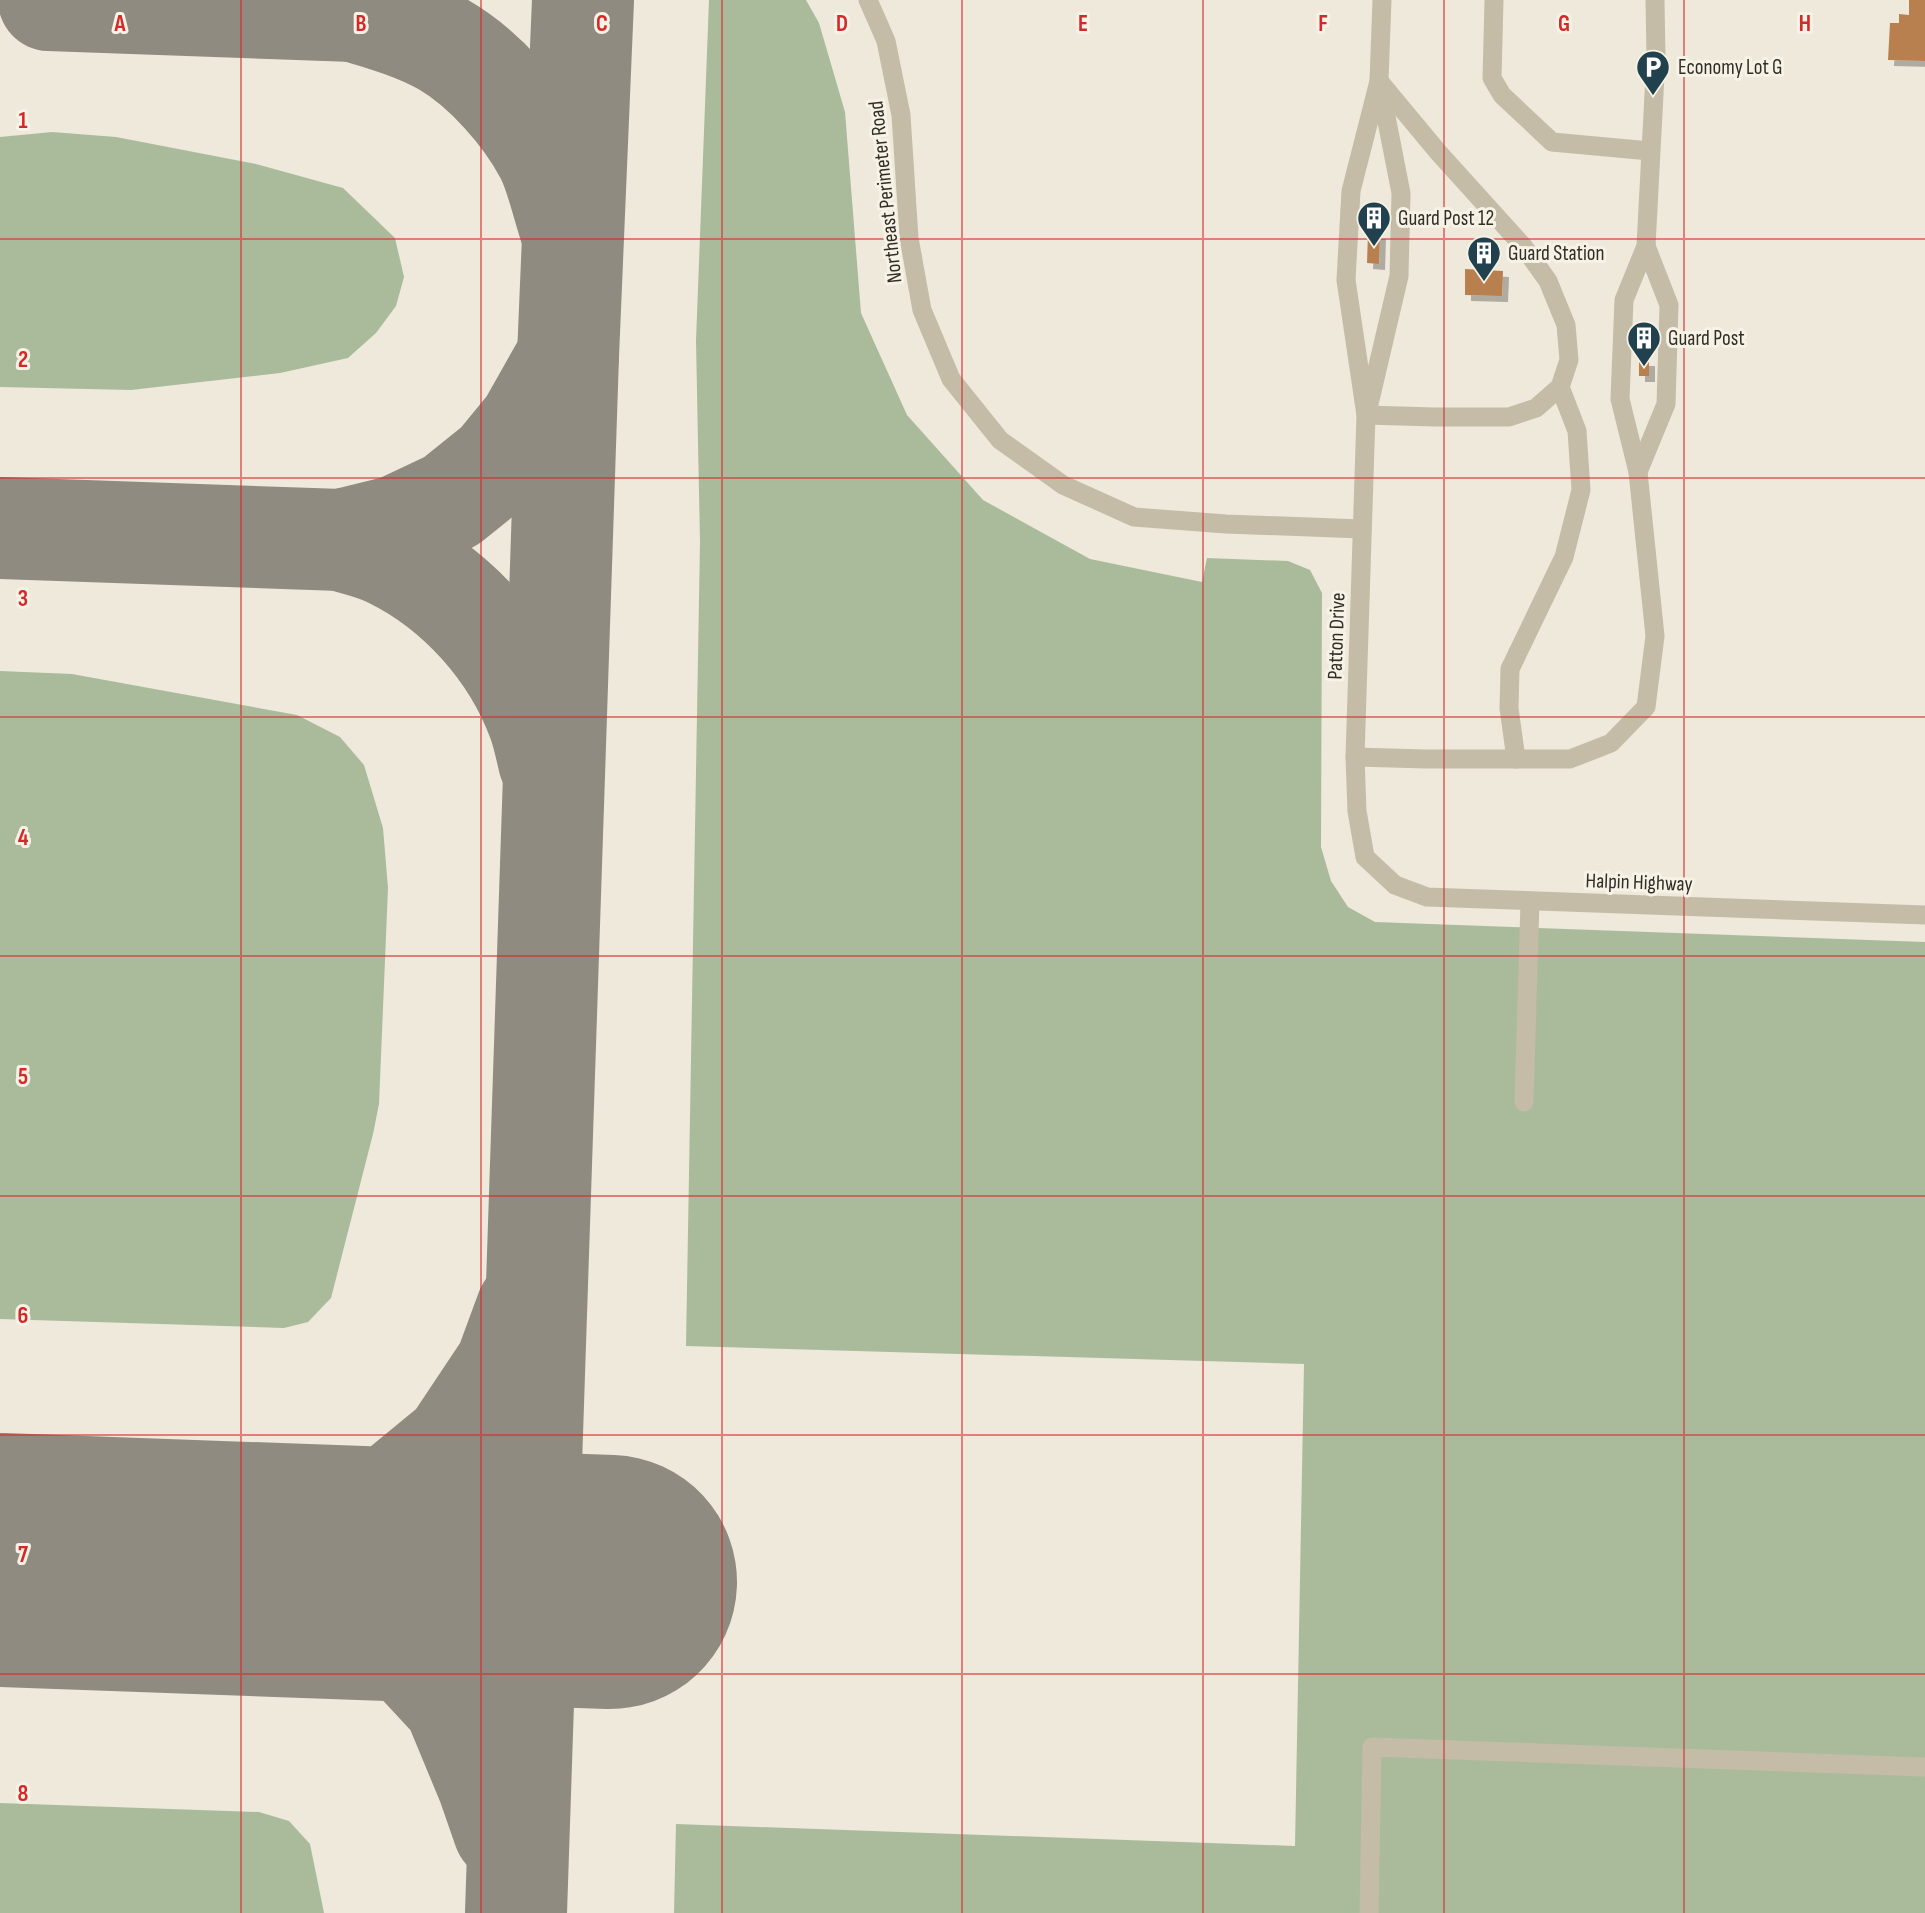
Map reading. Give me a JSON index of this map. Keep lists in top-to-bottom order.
{
  "streets": {
    "lane": ["Northeast Perimeter Road", "Patton Drive", "Halpin Highway"]
  },
  "crossings": [
    ["Northeast Perimeter Road", "Patton Drive"],
    ["Patton Drive", "Halpin Highway"]
  ],
  "places": {
    "parking": ["Economy Lot G"],
    "building": ["Guard Post 12", "Guard Station", "Guard Post"]
  },
  "grid": {
    "columns": [
      "A",
      "B",
      "C",
      "D",
      "E",
      "F",
      "G",
      "H"
    ],
    "rows": [
      "1",
      "2",
      "3",
      "4",
      "5",
      "6",
      "7",
      "8"
    ]
  }
}
